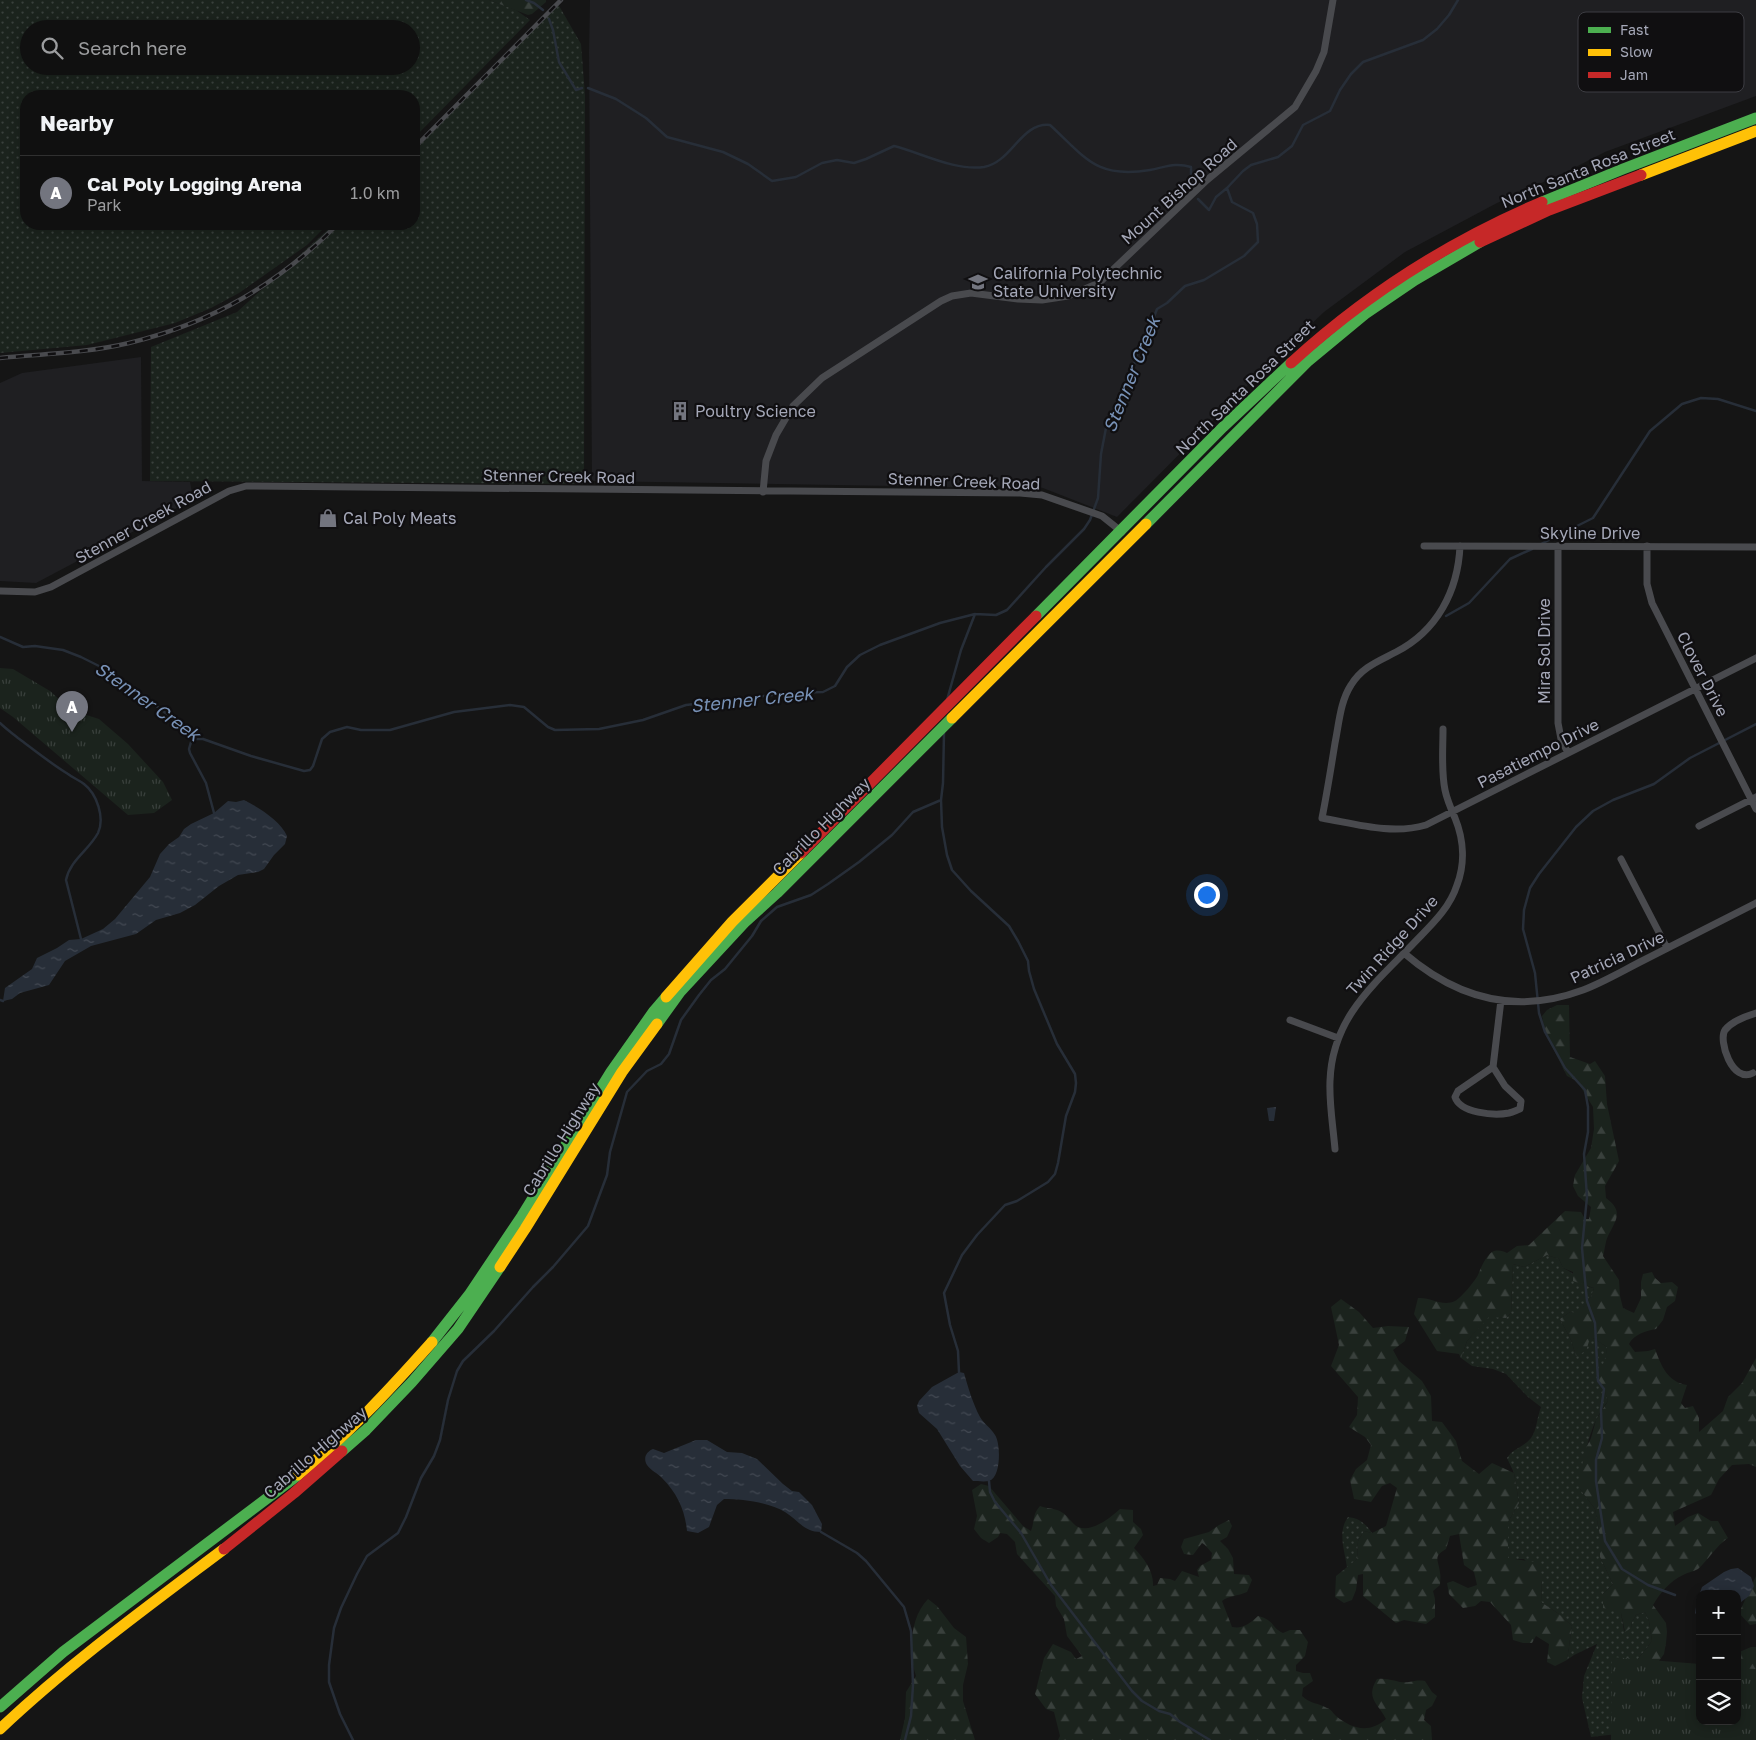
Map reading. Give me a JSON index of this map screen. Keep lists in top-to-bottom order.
{
  "streets": {
    "highway": ["North Santa Rosa Street", "Cabrillo Highway"],
    "street": [
      "Mount Bishop Road",
      "Stenner Creek Road",
      "Skyline Drive",
      "Mira Sol Drive",
      "Clover Drive",
      "Pasatiempo Drive",
      "Twin Ridge Drive",
      "Patricia Drive"
    ]
  },
  "crossings": [
    ["North Santa Rosa Street", "Stenner Creek Road"],
    ["North Santa Rosa Street", "Cabrillo Highway"],
    ["Mount Bishop Road", "Stenner Creek Road"],
    ["Stenner Creek Road", "Cabrillo Highway"],
    ["Skyline Drive", "Mira Sol Drive"],
    ["Skyline Drive", "Clover Drive"],
    ["Skyline Drive", "Pasatiempo Drive"],
    ["Mira Sol Drive", "Pasatiempo Drive"],
    ["Clover Drive", "Pasatiempo Drive"],
    ["Pasatiempo Drive", "Twin Ridge Drive"],
    ["Twin Ridge Drive", "Patricia Drive"]
  ],
  "water": ["Stenner Creek"],
  "places": {
    "school or university": ["California Polytechnic State University"],
    "building": ["Poultry Science"],
    "shop": ["Cal Poly Meats"]
  },
  "legend": ["Fast", "Slow", "Jam"],
  "page": {
    "search": "Search here",
    "heading": "Nearby",
    "list": [
      {
        "mark": "A",
        "name": "Cal Poly Logging Arena",
        "note": "Park",
        "value": "1.0 km"
      }
    ],
    "pins": "A",
    "map_buttons": ["+", "−"]
  }
}
